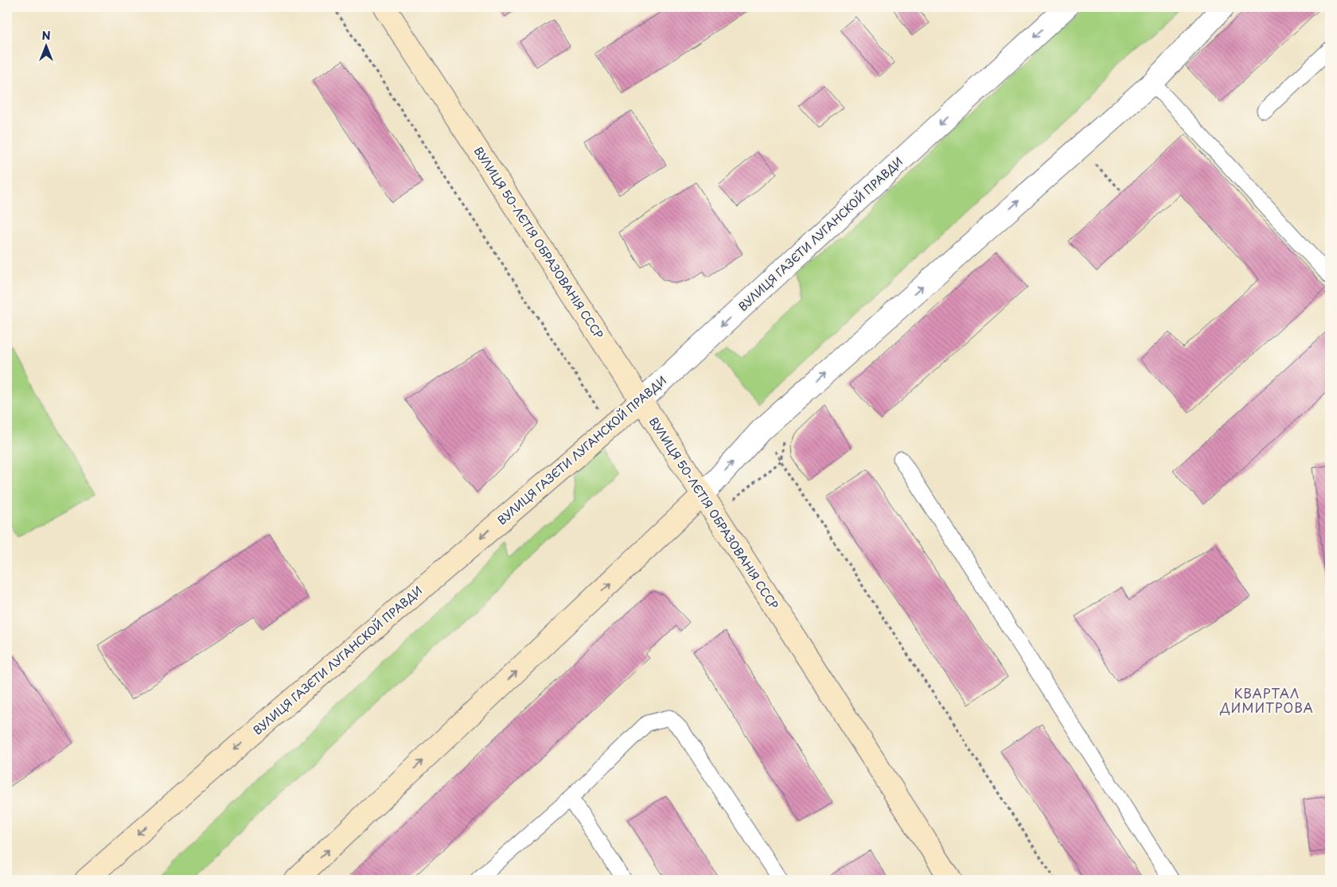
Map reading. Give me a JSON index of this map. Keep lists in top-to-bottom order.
{
  "streets": {
    "street": ["ВУЛИЦЯ ГАЗЄТИ ЛУГАНСКОЙ ПРАВДИ", "ВУЛИЦЯ 50-ЛЄТІЯ ОБРАЗОВАНІЯ СССР"]
  },
  "crossings": [
    ["ВУЛИЦЯ ГАЗЄТИ ЛУГАНСКОЙ ПРАВДИ", "ВУЛИЦЯ 50-ЛЄТІЯ ОБРАЗОВАНІЯ СССР"]
  ],
  "districts": ["КВАРТАЛ ДИМИТРОВА"],
  "north": "top"
}
